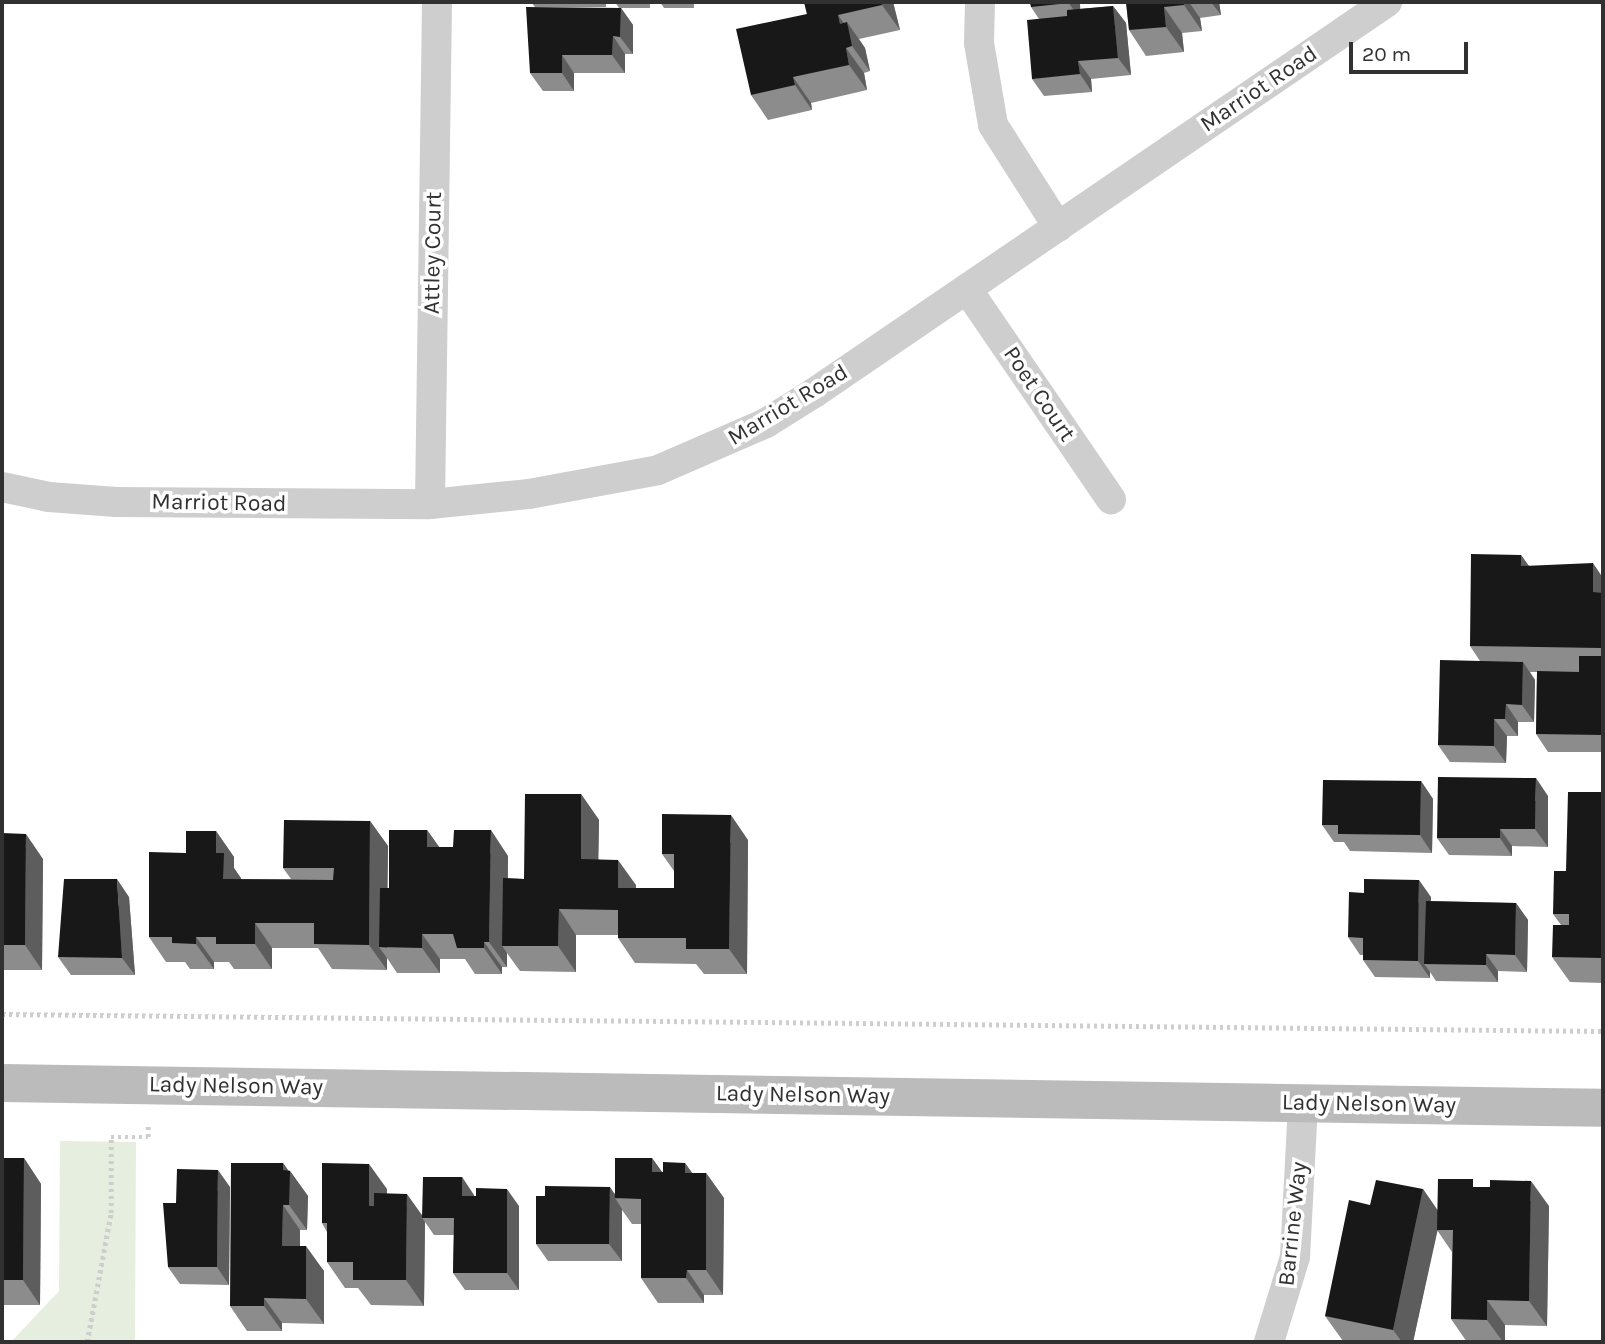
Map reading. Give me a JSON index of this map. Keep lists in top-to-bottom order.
{
  "streets": {
    "street": [
      "Marriot Road",
      "Attley Court",
      "Poet Court",
      "Lady Nelson Way",
      "Barrine Way"
    ]
  },
  "crossings": [
    ["Marriot Road", "Attley Court"],
    ["Marriot Road", "Poet Court"],
    ["Lady Nelson Way", "Barrine Way"]
  ],
  "scale_bar": "20 m"
}
